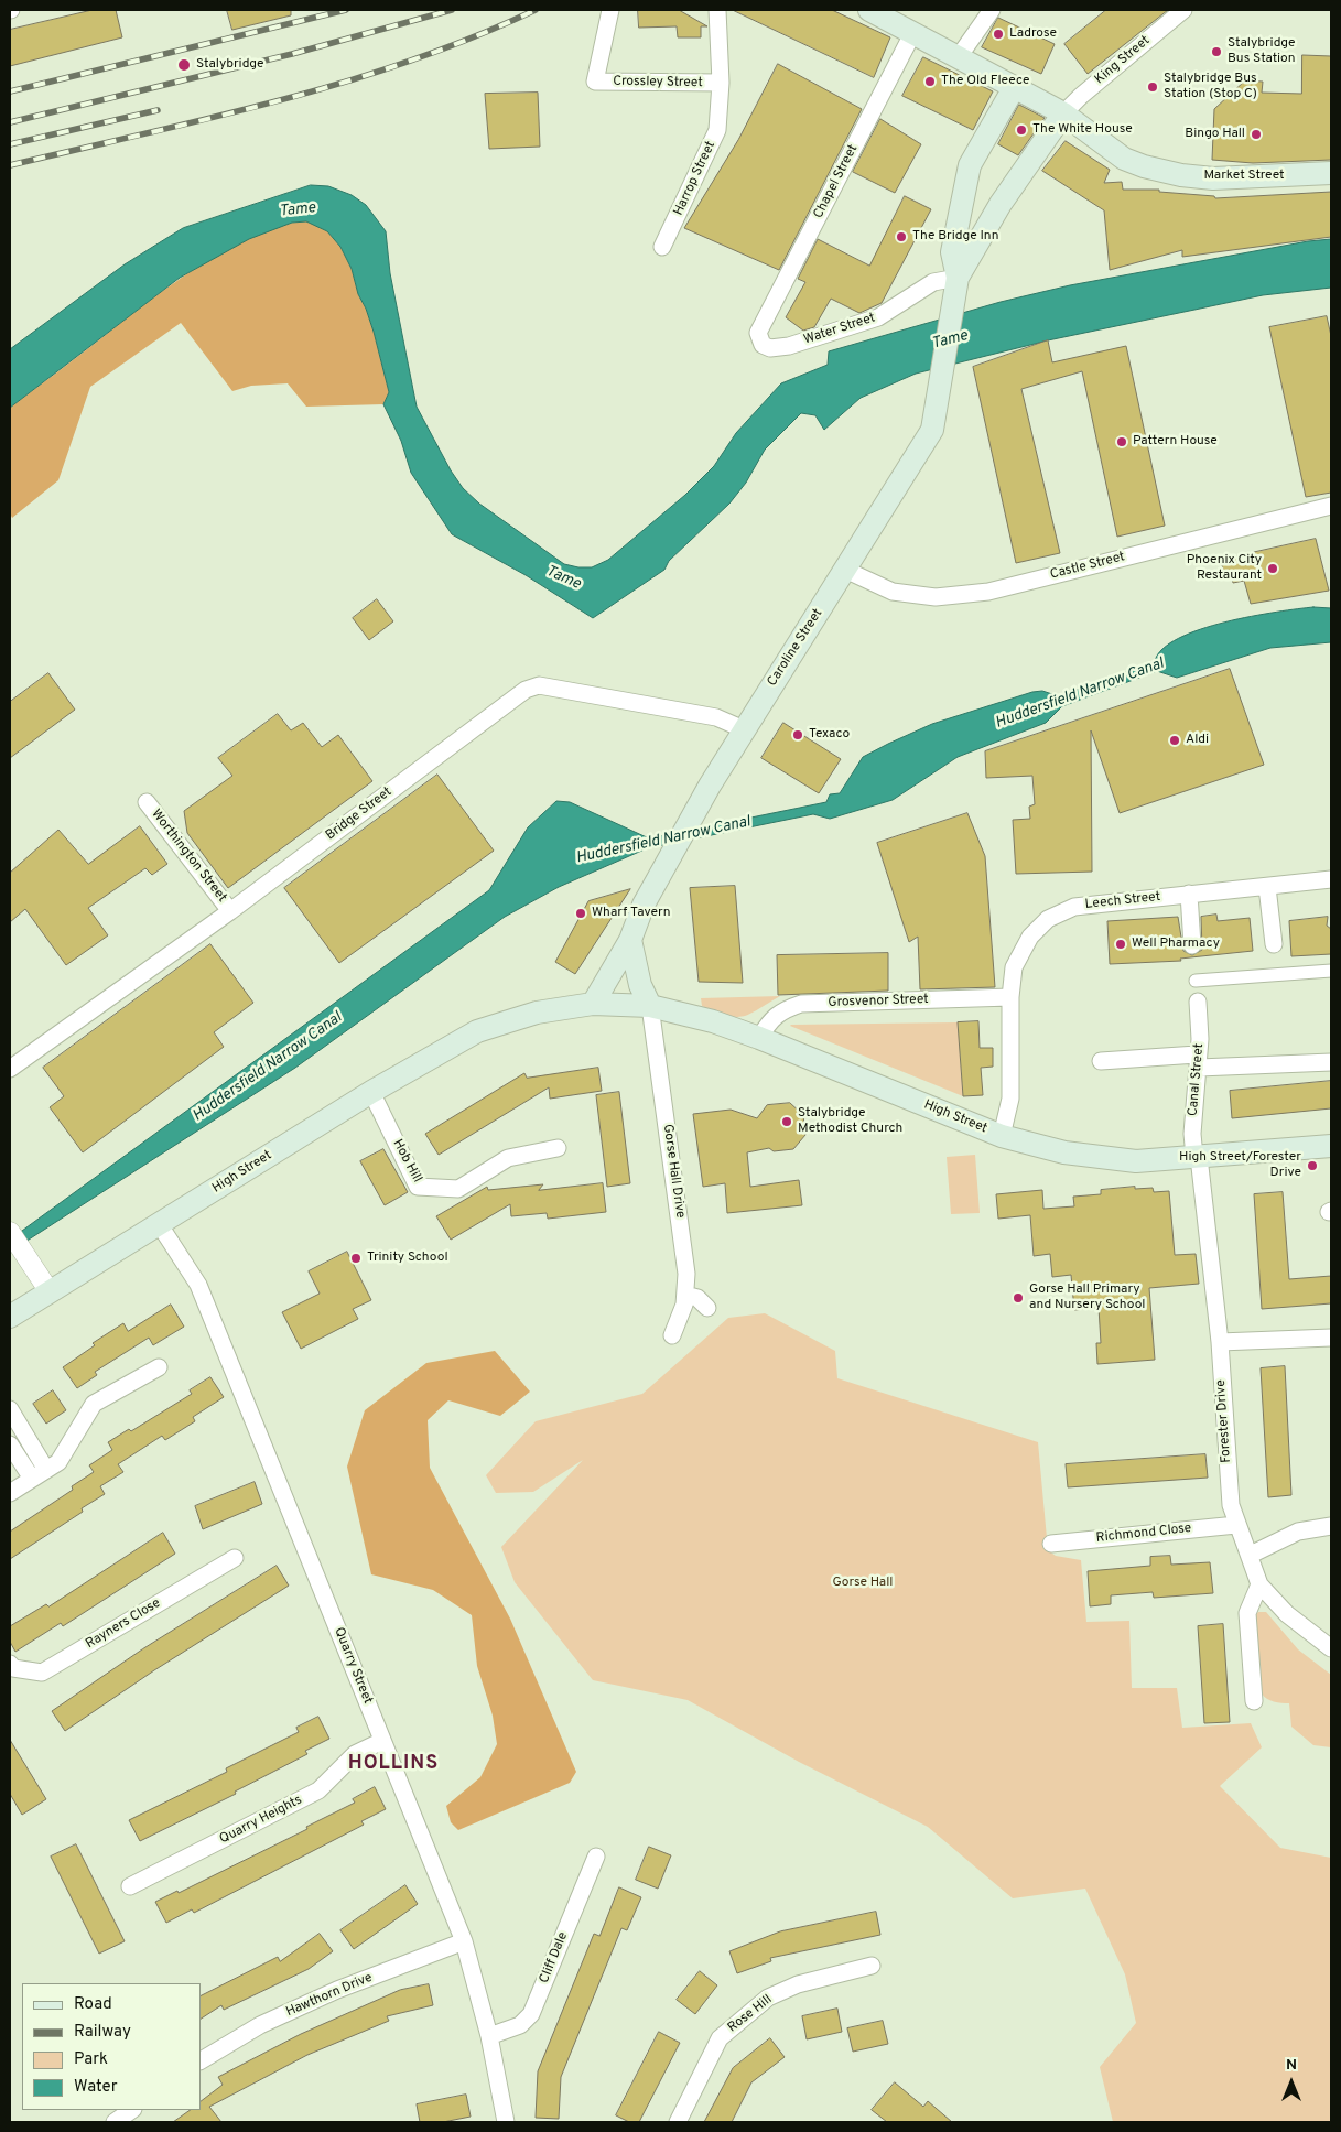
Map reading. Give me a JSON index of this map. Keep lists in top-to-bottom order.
{
  "streets": {
    "main road": ["Market Street", "Caroline Street", "High Street"],
    "street": [
      "King Street",
      "Crossley Street",
      "Harrop Street",
      "Chapel Street",
      "Water Street",
      "Castle Street",
      "Bridge Street",
      "Worthington Street",
      "Leech Street",
      "Grosvenor Street",
      "Canal Street",
      "Hob Hill",
      "Gorse Hall Drive",
      "Forester Drive",
      "Richmond Close",
      "Rayners Close",
      "Quarry Street",
      "Quarry Heights",
      "Cliff Dale",
      "Hawthorn Drive",
      "Rose Hill"
    ]
  },
  "crossings": [
    ["King Street", "Market Street"],
    ["Crossley Street", "Harrop Street"],
    ["Market Street", "Chapel Street"],
    ["Chapel Street", "Water Street"],
    ["Water Street", "Caroline Street"],
    ["Castle Street", "Caroline Street"],
    ["Caroline Street", "Bridge Street"],
    ["Caroline Street", "High Street"],
    ["Bridge Street", "Worthington Street"],
    ["Leech Street", "Grosvenor Street"],
    ["Leech Street", "High Street"],
    ["Grosvenor Street", "High Street"],
    ["Canal Street", "High Street"],
    ["Canal Street", "Forester Drive"],
    ["High Street", "Hob Hill"],
    ["High Street", "Gorse Hall Drive"],
    ["High Street", "Forester Drive"],
    ["High Street", "Quarry Street"],
    ["Forester Drive", "Richmond Close"],
    ["Quarry Street", "Quarry Heights"],
    ["Quarry Street", "Cliff Dale"],
    ["Quarry Street", "Hawthorn Drive"]
  ],
  "districts": ["HOLLINS"],
  "water": ["Tame", "Huddersfield Narrow Canal"],
  "parks": ["Gorse Hall"],
  "places": [
    "Ladrose",
    "Stalybridge Bus Station",
    "Stalybridge",
    "The Old Fleece",
    "Stalybridge Bus Station (Stop C)",
    "The White House",
    "Bingo Hall",
    "The Bridge Inn",
    "Pattern House",
    "Phoenix City Restaurant",
    "Texaco",
    "Aldi",
    "Wharf Tavern",
    "Well Pharmacy",
    "Stalybridge Methodist Church",
    "High Street/Forester Drive",
    "Trinity School",
    "Gorse Hall Primary and Nursery School"
  ],
  "legend": [
    "Road",
    "Railway",
    "Park",
    "Water"
  ],
  "north": "top"
}
